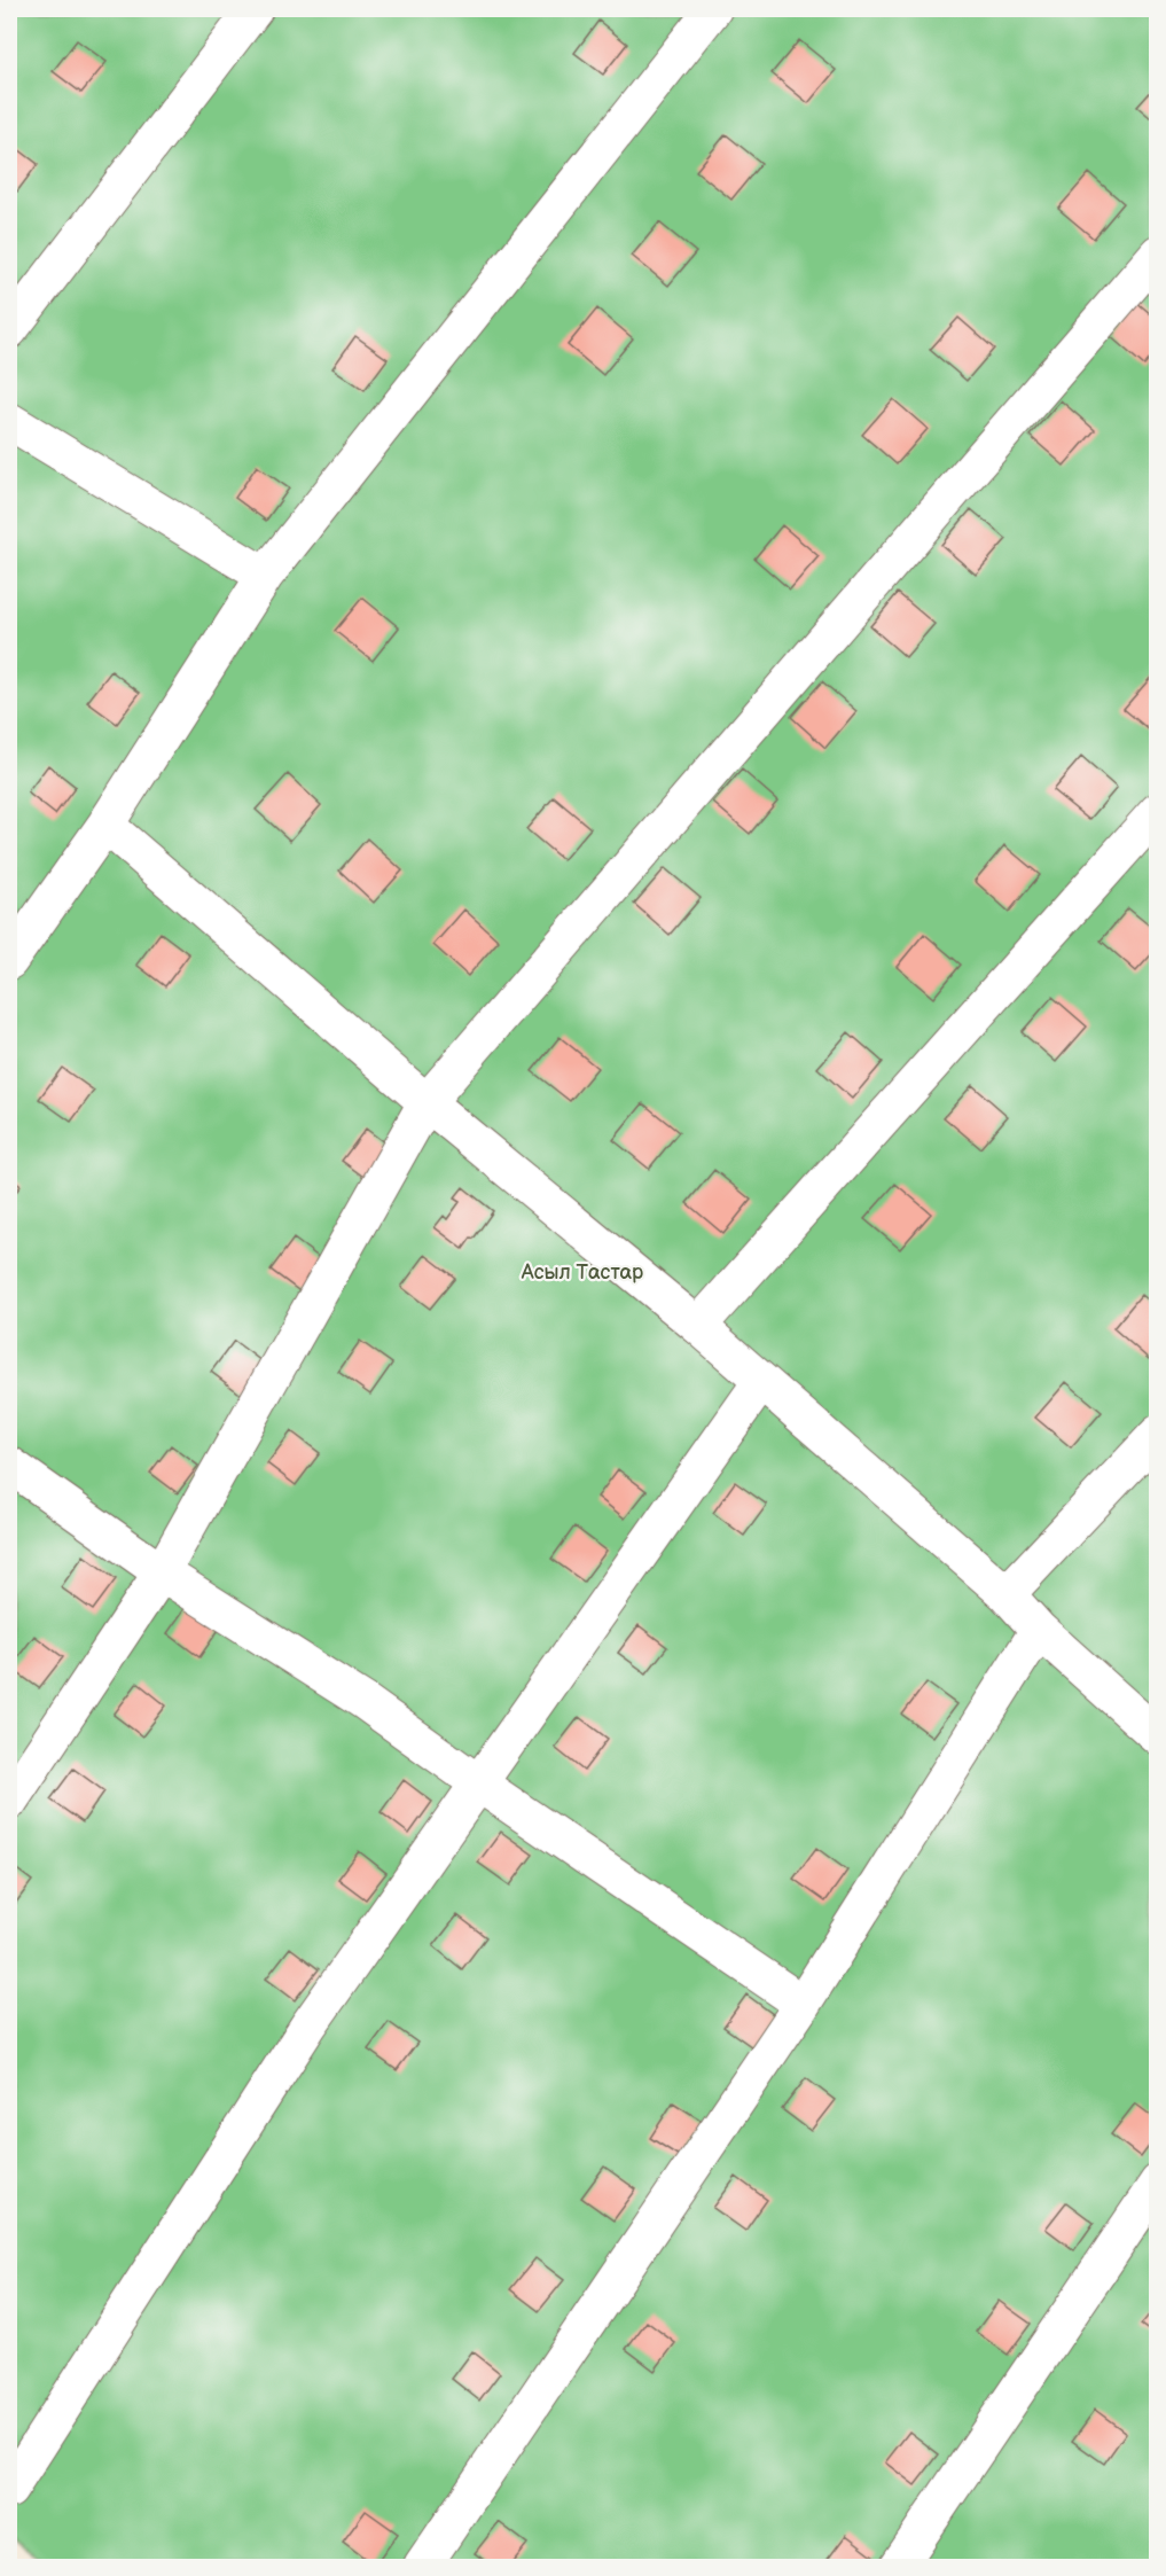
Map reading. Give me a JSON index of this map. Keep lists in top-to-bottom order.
{
  "parks": ["Асыл Тастар"]
}
